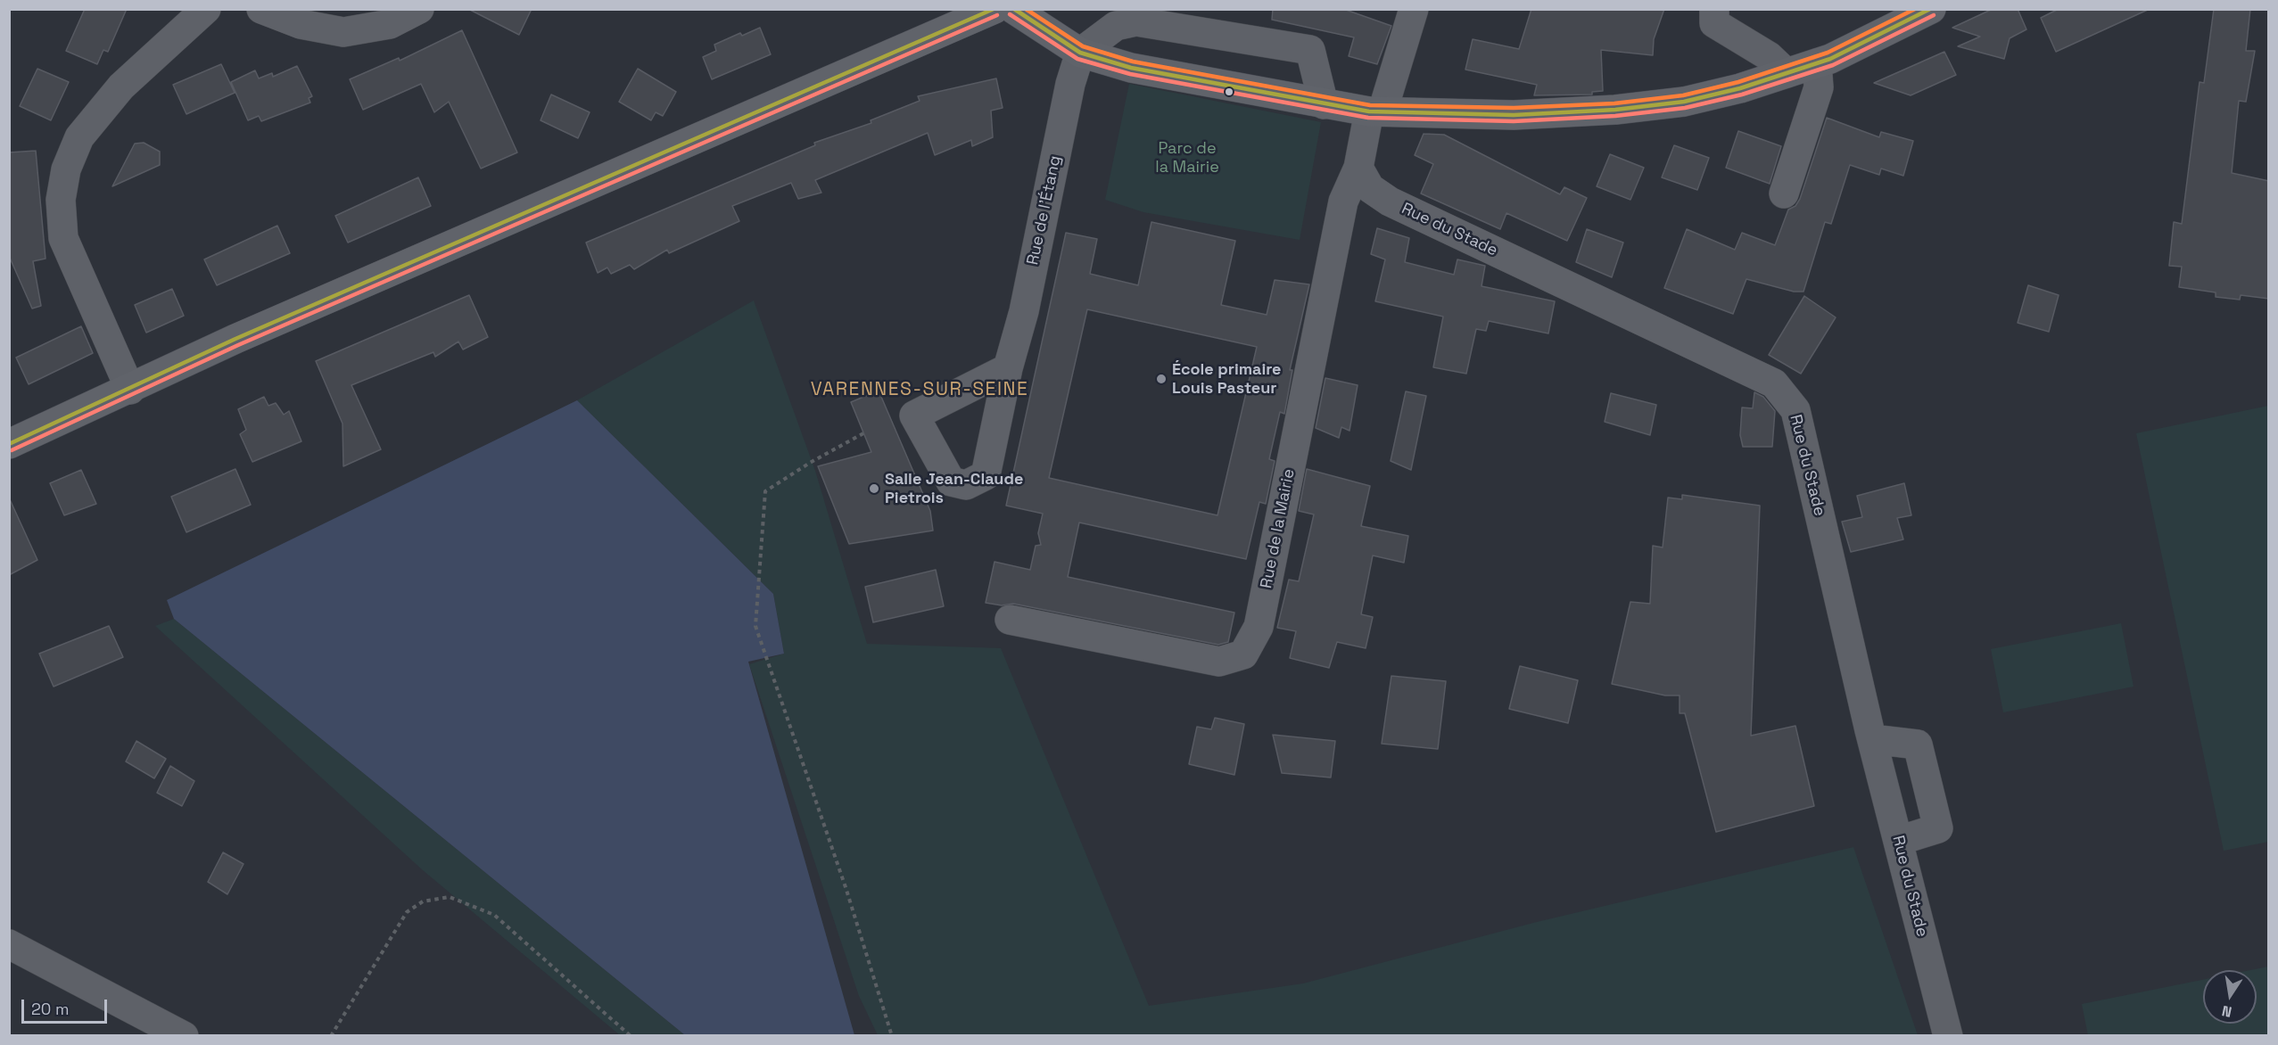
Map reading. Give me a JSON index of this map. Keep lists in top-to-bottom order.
{
  "streets": {
    "street": ["Rue de l'Étang", "Rue du Stade", "Rue de la Mairie"]
  },
  "crossings": [
    ["Rue du Stade", "Rue de la Mairie"]
  ],
  "districts": ["VARENNES-SUR-SEINE"],
  "parks": ["Parc de la Mairie"],
  "places": ["École primaire Louis Pasteur", "Salle Jean-Claude Pietrois"],
  "scale_bar": "20 m",
  "north": "bottom"
}
